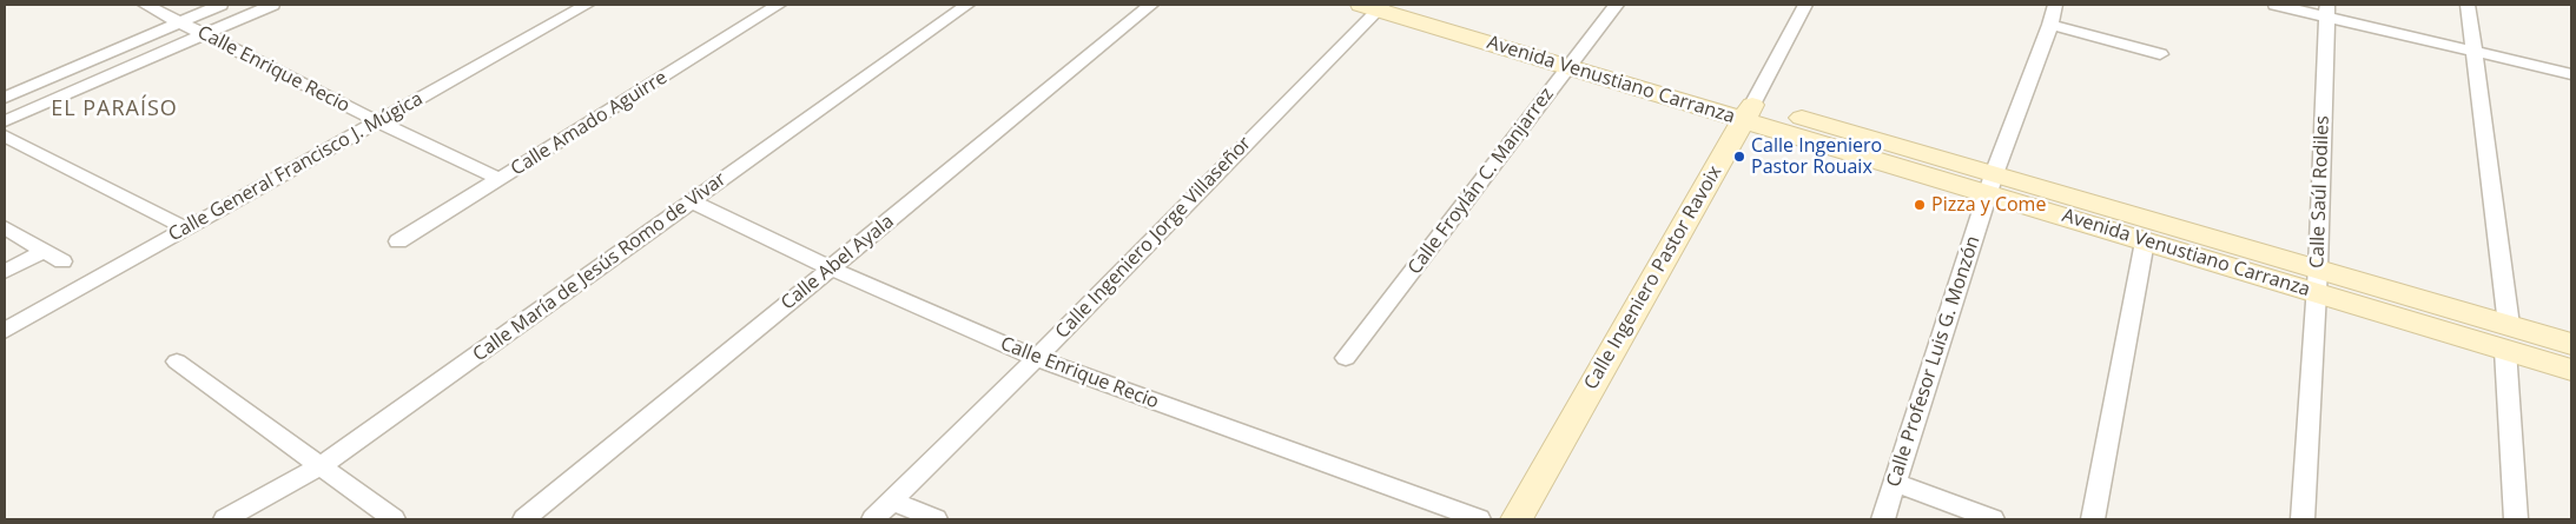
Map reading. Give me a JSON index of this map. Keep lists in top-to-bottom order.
{
  "streets": {
    "street": [
      "Calle Enrique Recio",
      "Avenida Venustiano Carranza",
      "Calle Amado Aguirre",
      "Calle General Francisco J. Múgica",
      "Calle Froylán C. Manjarrez",
      "Calle Saúl Rodiles",
      "Calle Ingeniero Jorge Villaseñor",
      "Calle Abel Ayala",
      "Calle María de Jesús Romo de Vivar",
      "Calle Ingeniero Pastor Ravoix",
      "Calle Profesor Luis G. Monzón"
    ]
  },
  "crossings": [
    ["Calle Enrique Recio", "Calle Amado Aguirre"],
    ["Calle Enrique Recio", "Calle General Francisco J. Múgica"],
    ["Calle Enrique Recio", "Calle Ingeniero Jorge Villaseñor"],
    ["Calle Enrique Recio", "Calle Abel Ayala"],
    ["Calle Enrique Recio", "Calle María de Jesús Romo de Vivar"],
    ["Avenida Venustiano Carranza", "Calle Froylán C. Manjarrez"],
    ["Avenida Venustiano Carranza", "Calle Saúl Rodiles"],
    ["Avenida Venustiano Carranza", "Calle Ingeniero Jorge Villaseñor"],
    ["Avenida Venustiano Carranza", "Calle Ingeniero Pastor Ravoix"],
    ["Avenida Venustiano Carranza", "Calle Profesor Luis G. Monzón"]
  ],
  "districts": ["EL PARAÍSO"],
  "places": ["Calle Ingeniero Pastor Rouaix", "Pizza y Come"]
}
